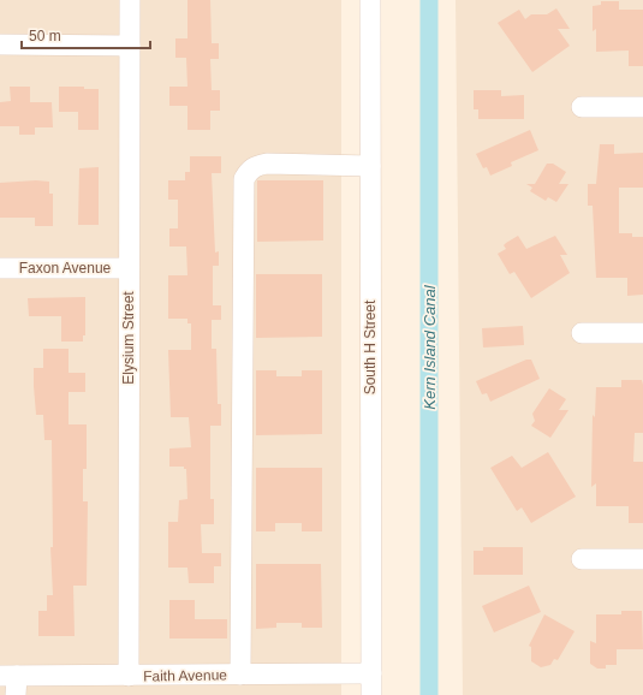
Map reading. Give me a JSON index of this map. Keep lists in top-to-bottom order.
{
  "streets": {
    "street": [
      "Faxon Avenue",
      "Elysium Street",
      "South H Street",
      "Faith Avenue"
    ]
  },
  "crossings": [
    ["Faxon Avenue", "Elysium Street"],
    ["Elysium Street", "Faith Avenue"],
    ["South H Street", "Faith Avenue"]
  ],
  "water": ["Kern Island Canal"],
  "scale_bar": "50 m"
}
